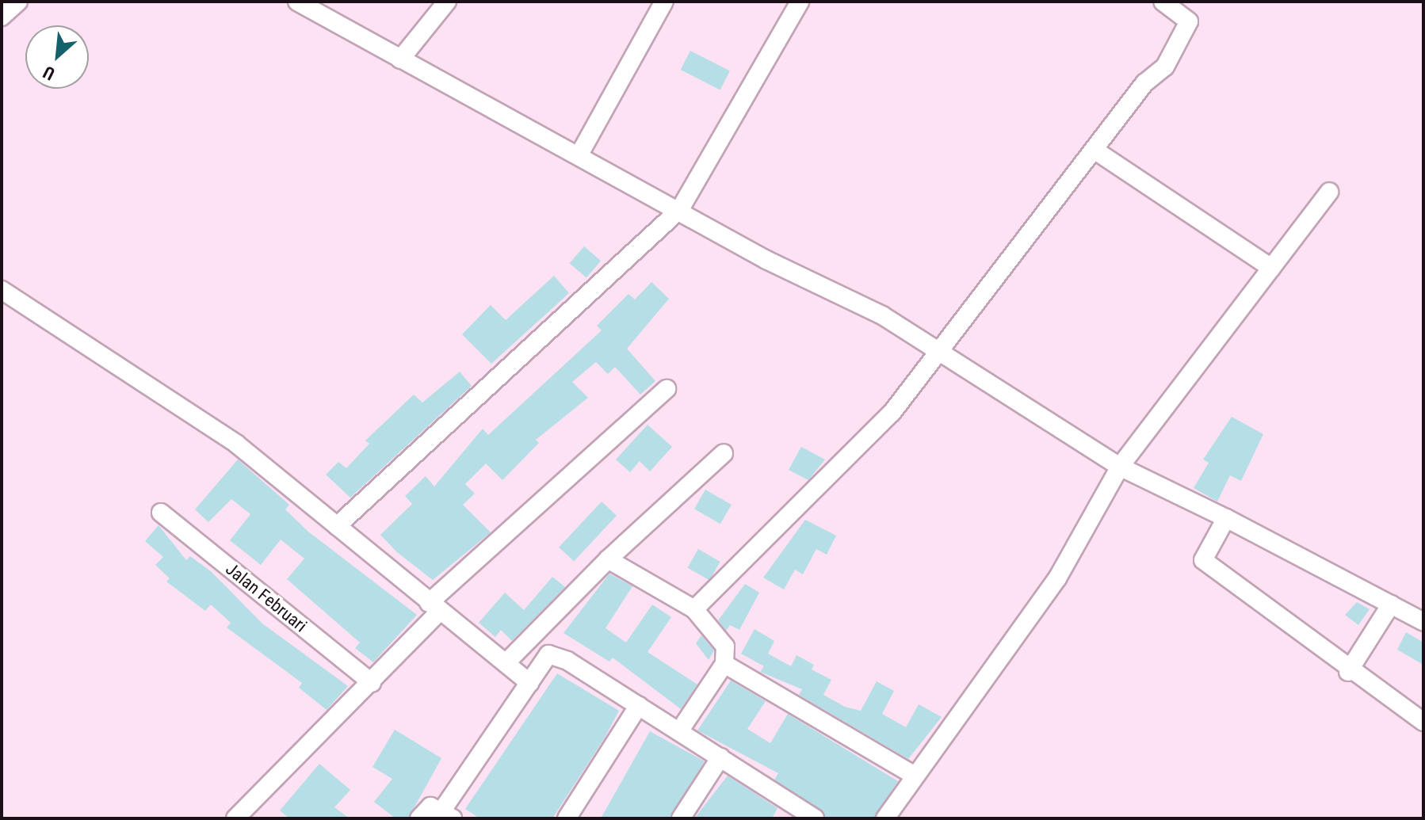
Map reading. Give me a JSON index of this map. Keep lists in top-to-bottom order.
{
  "streets": {
    "street": ["Jalan Februari"]
  },
  "north": "bottom left"
}
